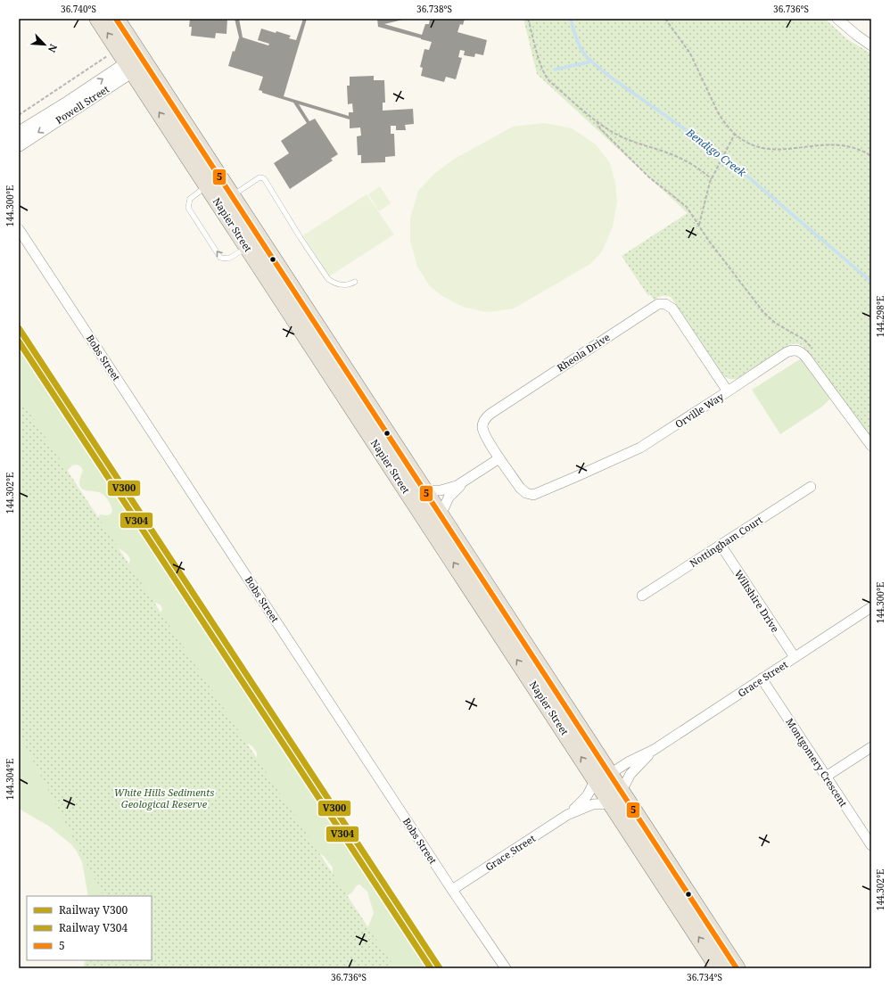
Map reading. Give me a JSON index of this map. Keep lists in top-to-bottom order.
{
  "streets": {
    "highway": ["Napier Street"],
    "street": [
      "Powell Street",
      "Rheola Drive",
      "Bobs Street",
      "Orville Way",
      "Nottingham Court",
      "Wiltshire Drive",
      "Grace Street",
      "Montgomery Crescent"
    ]
  },
  "crossings": [
    ["Powell Street", "Napier Street"],
    ["Napier Street", "Grace Street"],
    ["Rheola Drive", "Orville Way"],
    ["Bobs Street", "Grace Street"],
    ["Nottingham Court", "Wiltshire Drive"],
    ["Wiltshire Drive", "Grace Street"],
    ["Grace Street", "Montgomery Crescent"]
  ],
  "water": ["Bendigo Creek"],
  "parks": ["White Hills Sediments Geological Reserve"],
  "lines": ["transit line 5", "rail line V300", "rail line V304"],
  "legend": ["Railway V300", "Railway V304", "5"],
  "north": "bottom right",
  "coordinates": [
    "36.740°S",
    "36.738°S",
    "36.736°S",
    "144.300°E",
    "144.298°E",
    "144.302°E",
    "144.304°E",
    "36.734°S"
  ]
}
